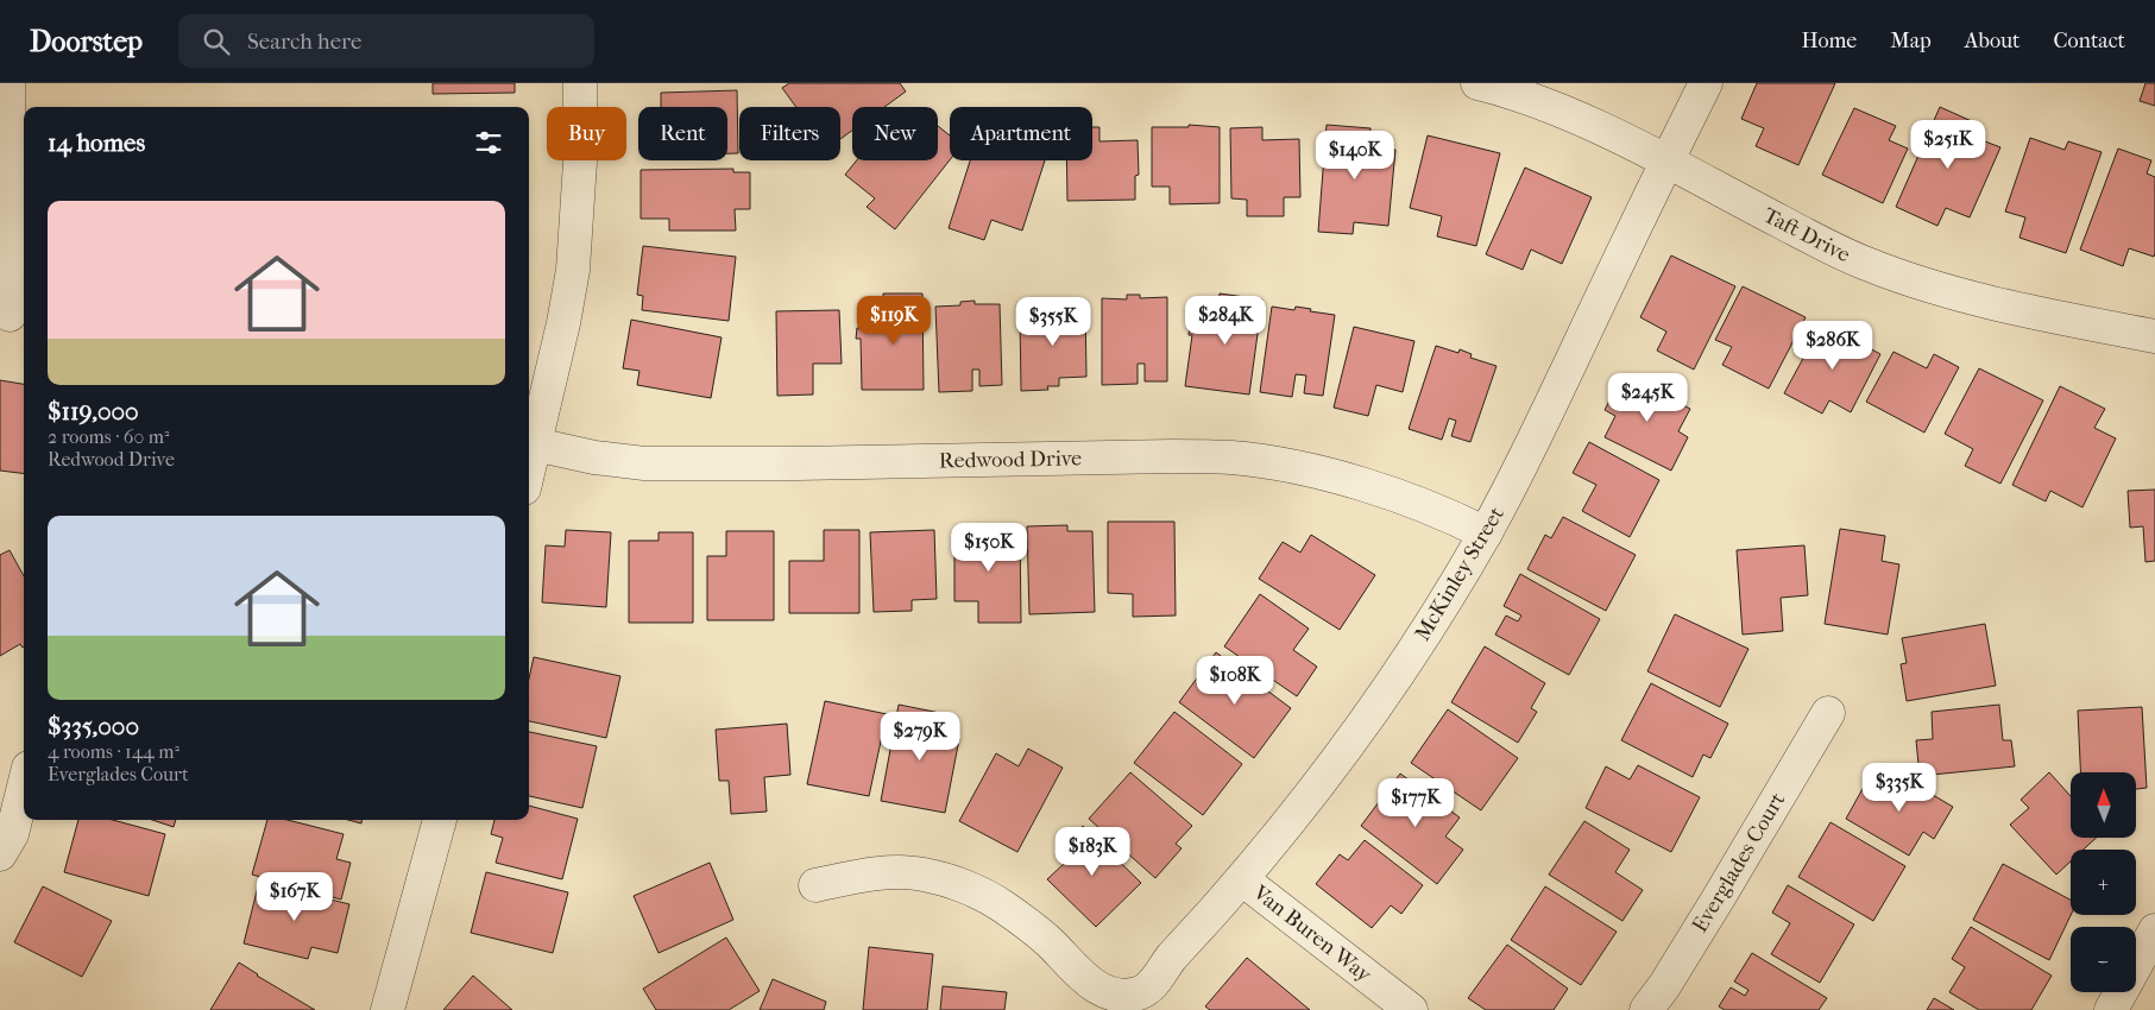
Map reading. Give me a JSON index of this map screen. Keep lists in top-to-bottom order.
{
  "streets": {
    "street": [
      "Taft Drive",
      "Redwood Drive",
      "McKinley Street",
      "Everglades Court",
      "Van Buren Way"
    ]
  },
  "crossings": [
    ["Taft Drive", "McKinley Street"],
    ["Redwood Drive", "McKinley Street"],
    ["McKinley Street", "Van Buren Way"]
  ],
  "north": "top",
  "page": {
    "header": "Doorstep",
    "search": "Search here",
    "nav": [
      "Home",
      "Map",
      "About",
      "Contact"
    ],
    "chip": [
      "Buy",
      "Rent",
      "Filters",
      "New",
      "Apartment"
    ],
    "heading": "14 homes",
    "price": [
      "$251K",
      "$140K",
      "$119K",
      "$284K",
      "$355K",
      "$286K",
      "$245K",
      "$150K",
      "$108K",
      "$279K",
      "$335K",
      "$177K",
      "$183K",
      "$167K"
    ],
    "list": [
      {
        "name": "$119,000",
        "note": "2 rooms · 60 m² · Redwood Drive"
      },
      {
        "name": "$335,000",
        "note": "4 rooms · 144 m² · Everglades Court"
      }
    ],
    "map_buttons": ["+", "−"]
  }
}
